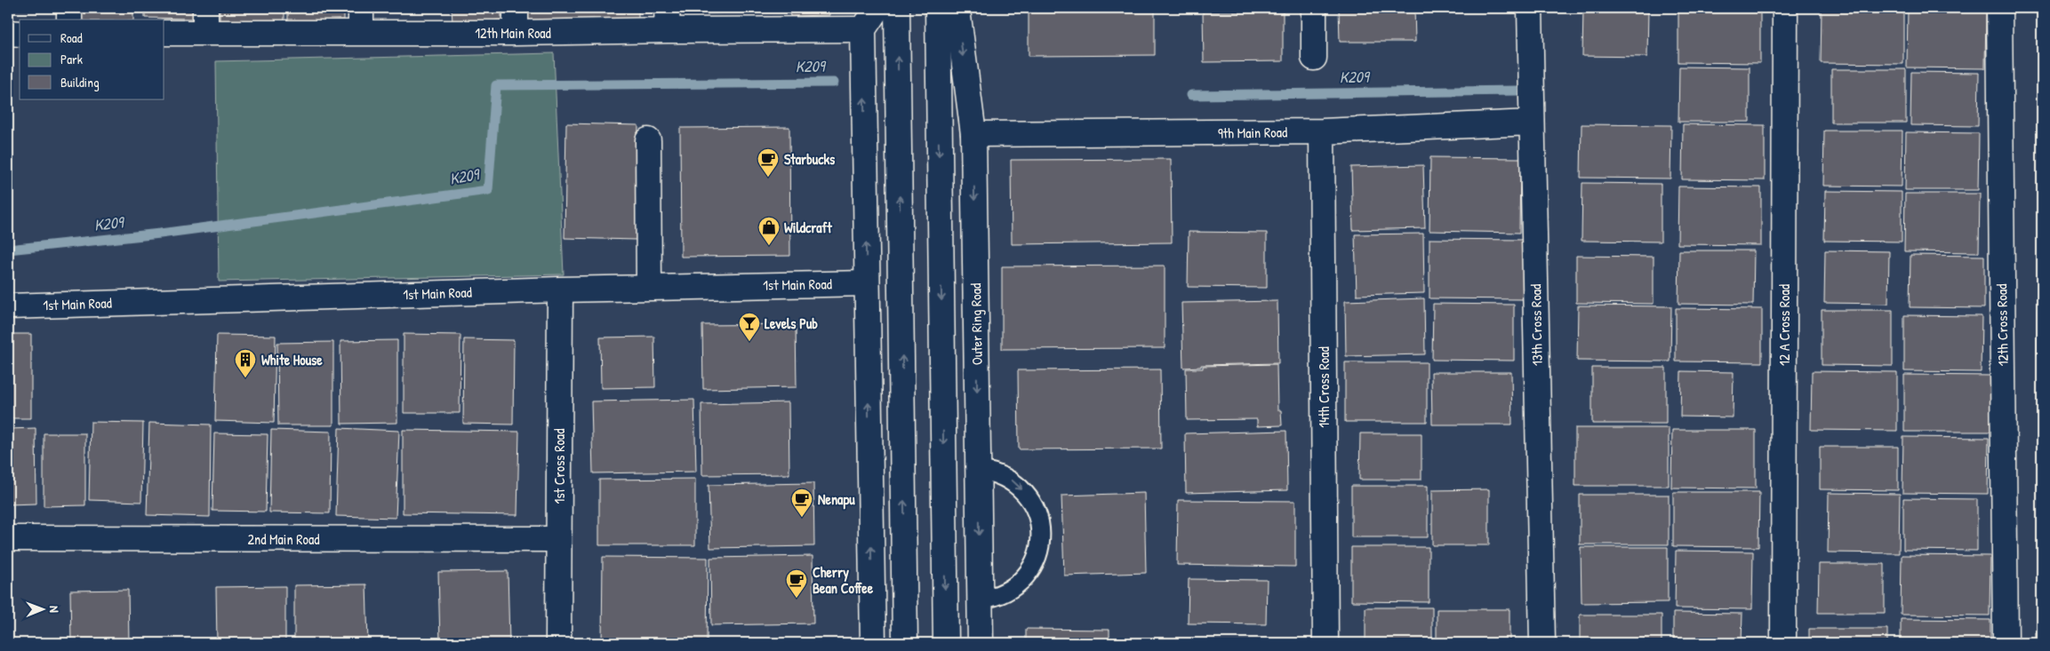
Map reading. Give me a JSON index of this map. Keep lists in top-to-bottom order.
{
  "streets": {
    "main road": [
      "12th Main Road",
      "9th Main Road",
      "1st Main Road",
      "Outer Ring Road",
      "13th Cross Road",
      "12 A Cross Road",
      "12th Cross Road",
      "14th Cross Road",
      "1st Cross Road",
      "2nd Main Road"
    ]
  },
  "crossings": [
    ["9th Main Road", "Outer Ring Road"],
    ["9th Main Road", "13th Cross Road"],
    ["9th Main Road", "14th Cross Road"],
    ["1st Main Road", "1st Cross Road"],
    ["1st Cross Road", "2nd Main Road"]
  ],
  "water": ["K209"],
  "places": {
    "cafe": ["Starbucks", "Nenapu", "Cherry Bean Coffee"],
    "shop": ["Wildcraft"],
    "bar": ["Levels Pub"],
    "building": ["White House"]
  },
  "legend": ["Road", "Park", "Building"],
  "north": "right"
}
